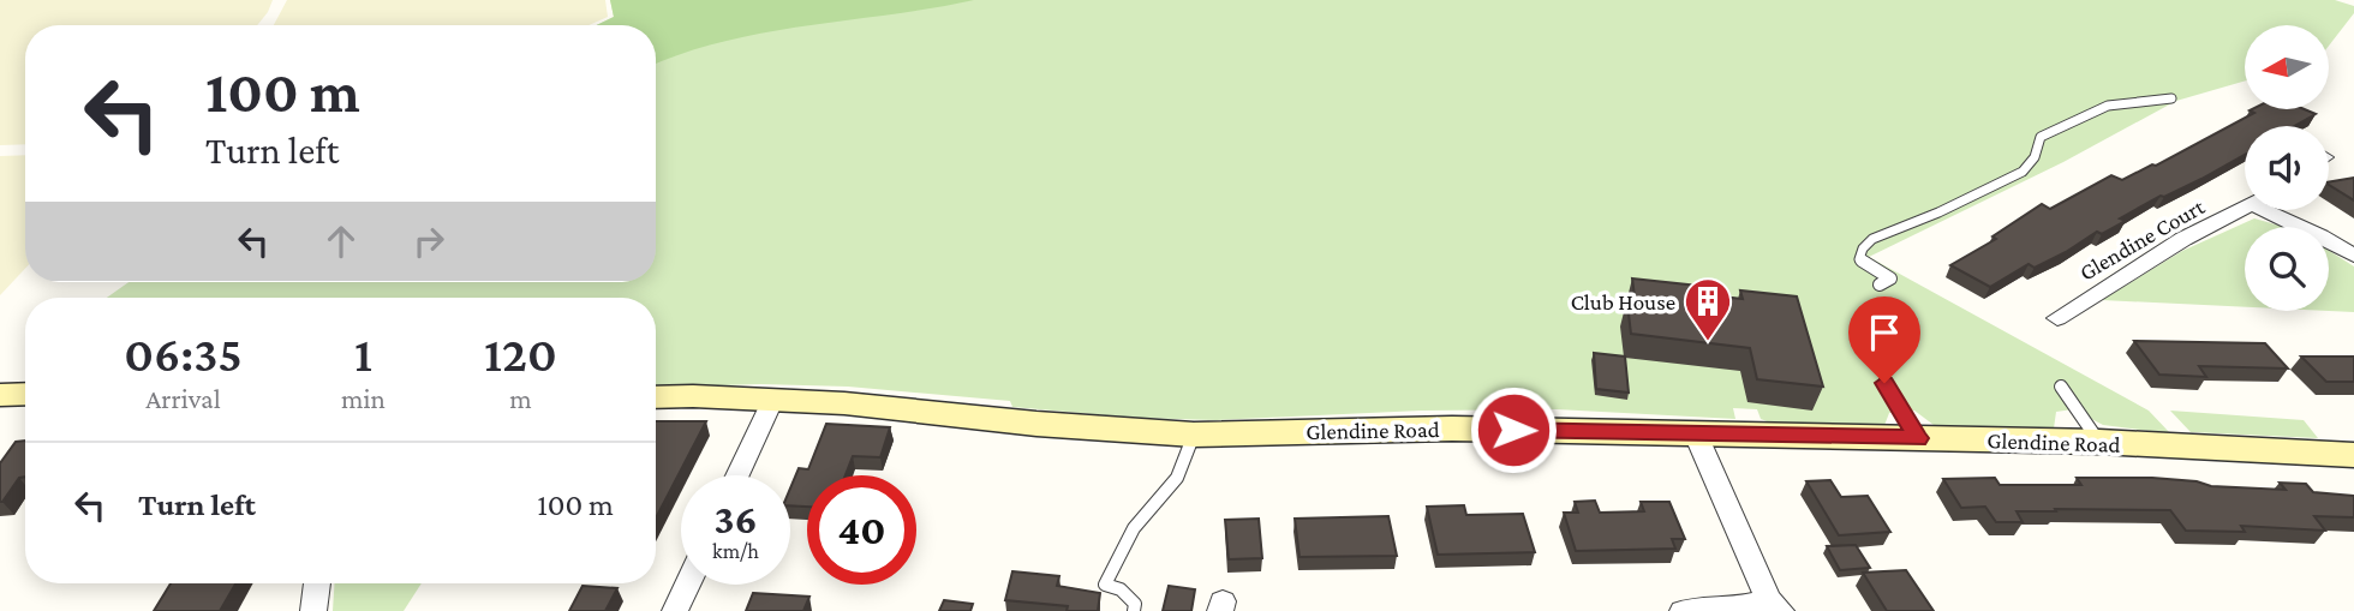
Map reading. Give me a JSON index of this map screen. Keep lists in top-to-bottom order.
{
  "streets": {
    "street": ["Glendine Court", "Glendine Road"]
  },
  "places": {
    "building": ["Club House"]
  },
  "north": "left",
  "page": {
    "turn": ["100 m", "Turn left"],
    "eta": [
      "06:35",
      "Arrival",
      "1",
      "min",
      "120",
      "m"
    ],
    "list": [
      {
        "name": "Turn left",
        "value": "100 m"
      }
    ],
    "speed": "36 km/h",
    "limit": "40"
  }
}
